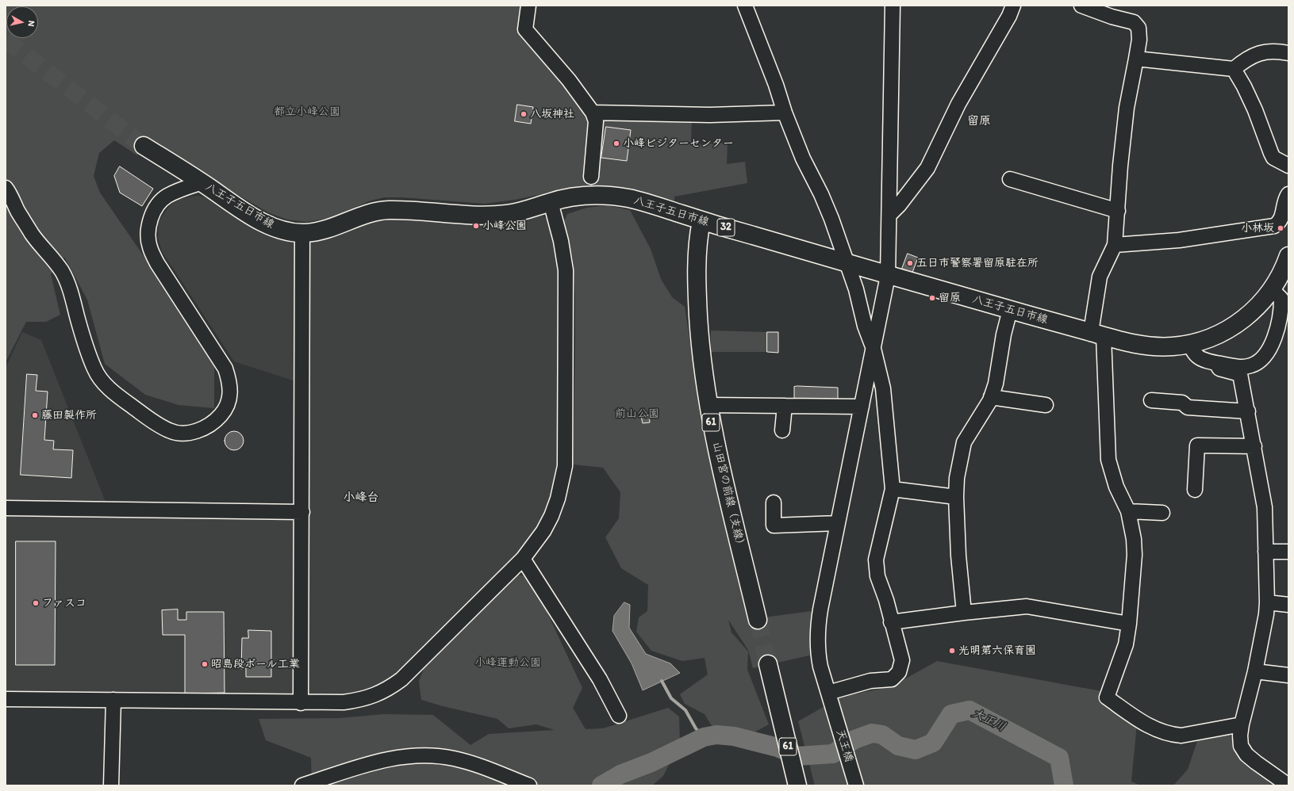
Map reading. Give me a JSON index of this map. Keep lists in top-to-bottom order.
{
  "streets": {
    "main road": [
      "八王子五日市線",
      "32",
      "61",
      "山田宮の前線（支線）"
    ],
    "street": ["天王橋"]
  },
  "crossings": [
    ["八王子五日市線", "山田宮の前線（支線）"],
    ["八王子五日市線", "天王橋"]
  ],
  "districts": ["留原", "小峰台"],
  "water": ["大正川"],
  "parks": ["都立小峰公園", "前山公園", "小峰運動公園"],
  "places": [
    "八坂神社",
    "小峰ビジターセンター",
    "小峰公園",
    "小林坂",
    "五日市警察署留原駐在所",
    "留原",
    "藤田製作所",
    "ファスコ",
    "光明第六保育園",
    "昭島段ボール工業"
  ],
  "north": "right"
}
